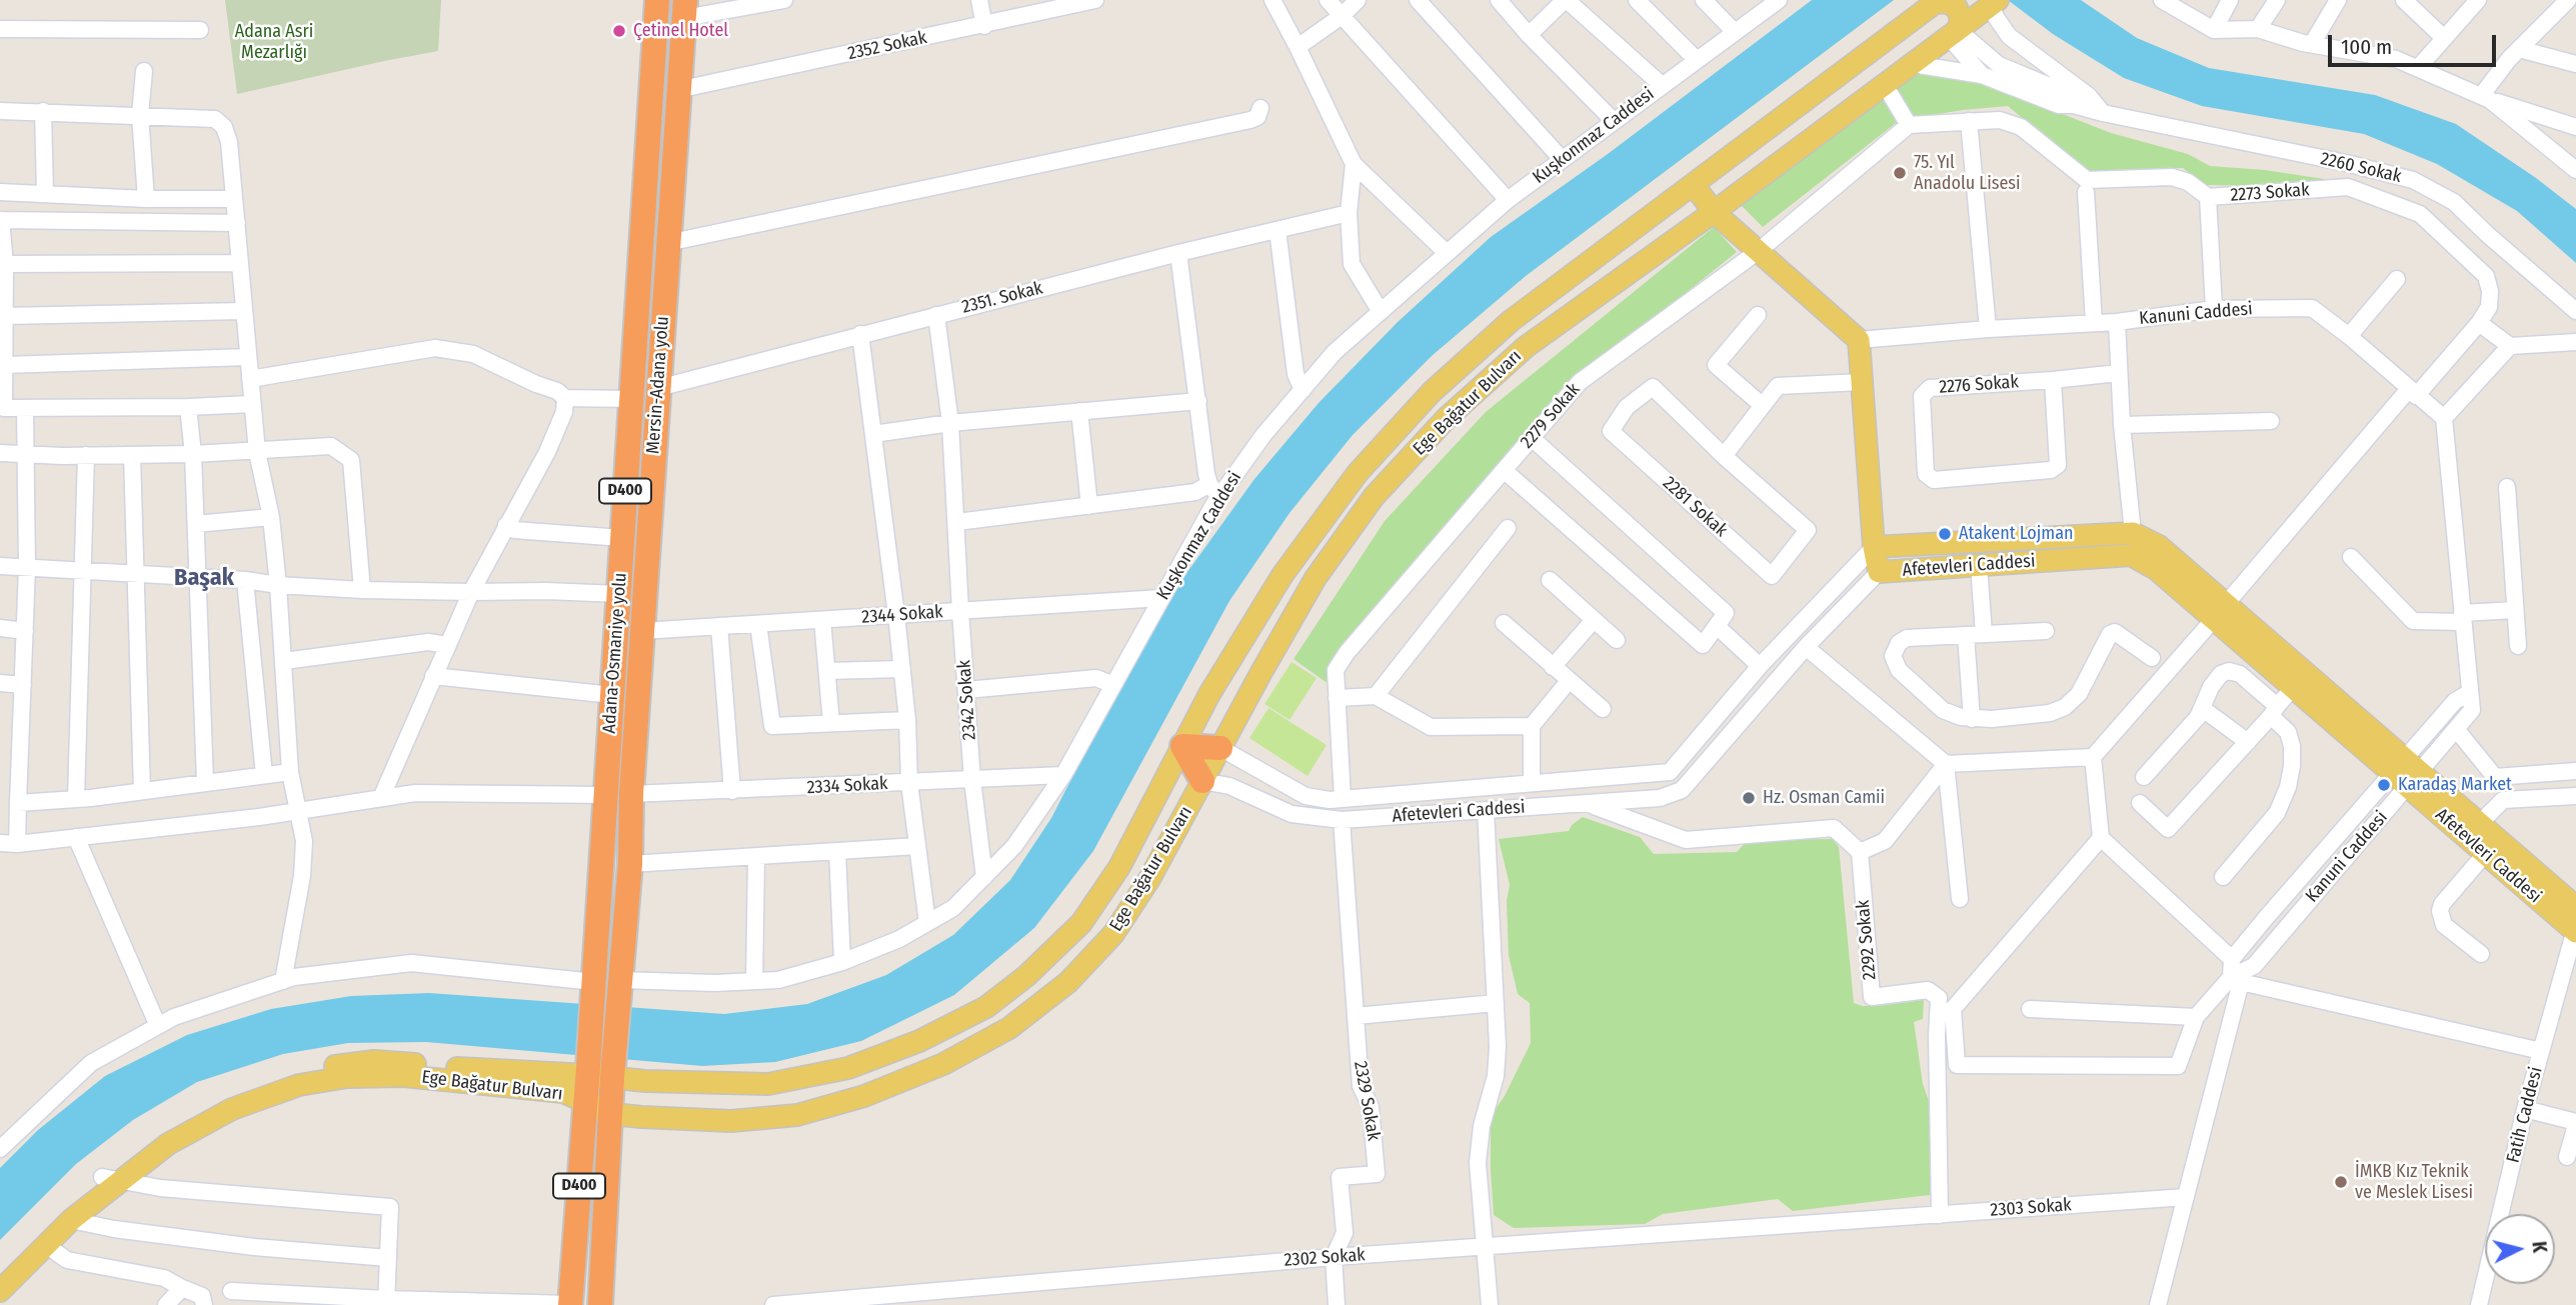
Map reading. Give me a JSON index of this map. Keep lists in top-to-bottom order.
{
  "streets": {
    "highway": ["Mersin-Adana yolu", "D400", "Adana-Osmaniye yolu"],
    "main road": ["Ege Bağatur Bulvarı", "Afetevleri Caddesi"],
    "street": [
      "2352 Sokak",
      "Kuşkonmaz Caddesi",
      "2260 Sokak",
      "2273 Sokak",
      "2351. Sokak",
      "Kanuni Caddesi",
      "2276 Sokak",
      "2279 Sokak",
      "2281 Sokak",
      "2344 Sokak",
      "2342 Sokak",
      "2334 Sokak",
      "2292 Sokak",
      "2329 Sokak",
      "Fatih Caddesi",
      "2303 Sokak",
      "2302 Sokak"
    ]
  },
  "crossings": [
    ["2352 Sokak", "Mersin-Adana yolu"],
    ["Kuşkonmaz Caddesi", "Mersin-Adana yolu"],
    ["Kuşkonmaz Caddesi", "2344 Sokak"],
    ["Kuşkonmaz Caddesi", "Adana-Osmaniye yolu"],
    ["Kuşkonmaz Caddesi", "2342 Sokak"],
    ["Kuşkonmaz Caddesi", "2334 Sokak"],
    ["2260 Sokak", "Ege Bağatur Bulvarı"],
    ["2273 Sokak", "Kanuni Caddesi"],
    ["2273 Sokak", "2279 Sokak"],
    ["2273 Sokak", "Afetevleri Caddesi"],
    ["2351. Sokak", "Mersin-Adana yolu"],
    ["2351. Sokak", "2342 Sokak"],
    ["Kanuni Caddesi", "Afetevleri Caddesi"],
    ["Mersin-Adana yolu", "2344 Sokak"],
    ["Mersin-Adana yolu", "Adana-Osmaniye yolu"],
    ["Mersin-Adana yolu", "2334 Sokak"],
    ["Ege Bağatur Bulvarı", "Afetevleri Caddesi"],
    ["Ege Bağatur Bulvarı", "Adana-Osmaniye yolu"],
    ["2279 Sokak", "Afetevleri Caddesi"],
    ["Afetevleri Caddesi", "2329 Sokak"],
    ["Afetevleri Caddesi", "Fatih Caddesi"],
    ["2344 Sokak", "2342 Sokak"],
    ["2342 Sokak", "2334 Sokak"],
    ["2329 Sokak", "2302 Sokak"],
    ["2303 Sokak", "2302 Sokak"]
  ],
  "districts": ["Başak"],
  "parks": ["Adana Asri Mezarlığı"],
  "places": [
    "Çetinel Hotel",
    "75. Yıl Anadolu Lisesi",
    "Atakent Lojman",
    "Karadaş Market",
    "Hz. Osman Camii",
    "İMKB Kız Teknik ve Meslek Lisesi"
  ],
  "scale_bar": "100 m",
  "north": "right"
}
